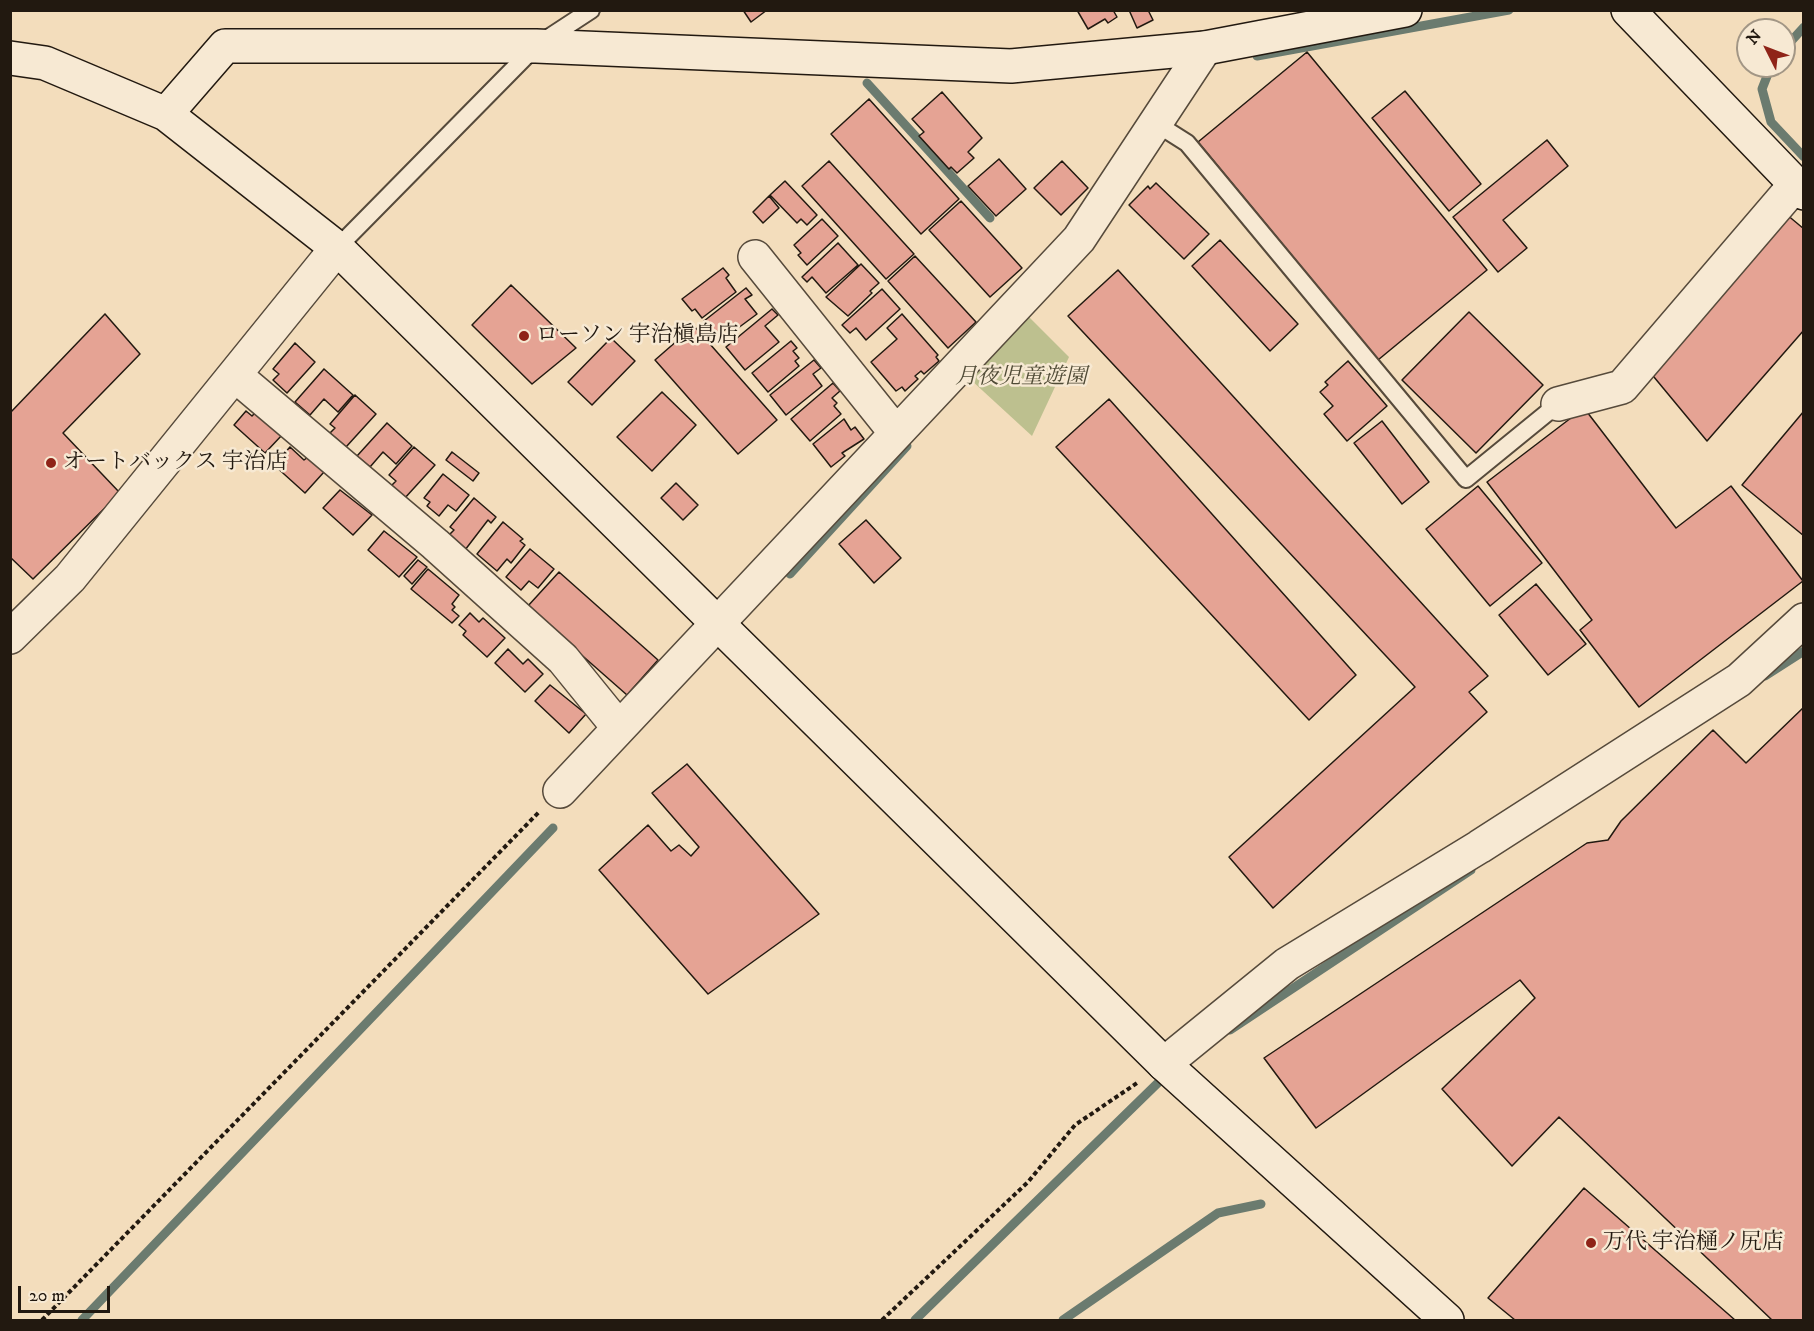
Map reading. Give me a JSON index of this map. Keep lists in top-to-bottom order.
{
  "parks": ["月夜児童遊園"],
  "places": ["ローソン 宇治槇島店", "オートバックス 宇治店", "万代 宇治樋ノ尻店"],
  "scale_bar": "20 m",
  "north": "top left"
}
